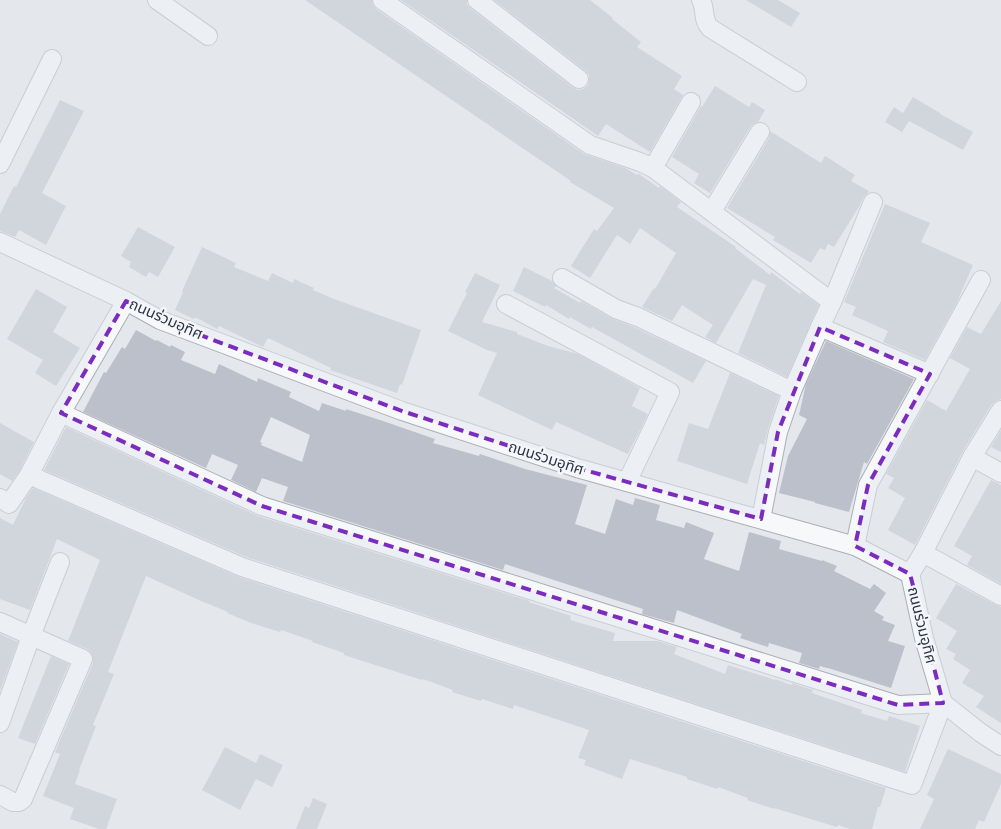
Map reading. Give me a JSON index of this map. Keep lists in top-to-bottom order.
{
  "streets": {
    "street": ["ถนนร่วมอุทิศ"]
  }
}
